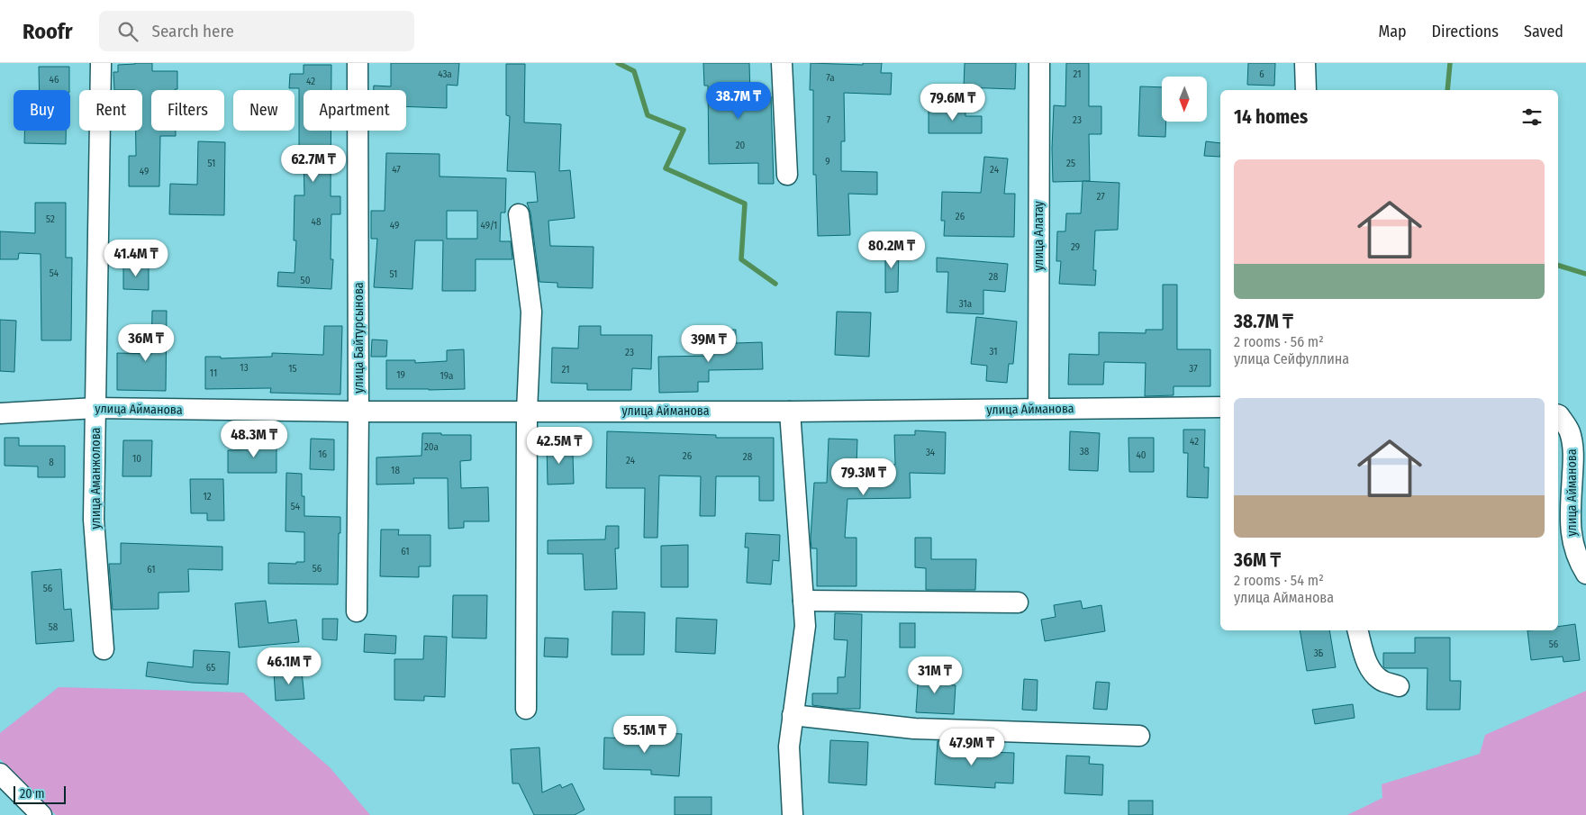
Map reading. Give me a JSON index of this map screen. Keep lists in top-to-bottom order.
{
  "streets": {
    "street": [
      "улица Алатау",
      "улица Байтурсынова",
      "улица Айманова",
      "улица Аманжолова"
    ]
  },
  "crossings": [
    ["улица Алатау", "улица Айманова"],
    ["улица Байтурсынова", "улица Айманова"],
    ["улица Айманова", "улица Аманжолова"]
  ],
  "house_numbers": [
    "43а",
    "21",
    "6",
    "7а",
    "46",
    "42",
    "7",
    "23",
    "20",
    "9",
    "51",
    "25",
    "47",
    "24",
    "49",
    "27",
    "26",
    "52",
    "48",
    "49",
    "49/1",
    "29",
    "54",
    "51",
    "28",
    "50",
    "31а",
    "31",
    "23",
    "13",
    "15",
    "37",
    "21",
    "11",
    "19",
    "19а",
    "42",
    "20а",
    "38",
    "34",
    "16",
    "40",
    "26",
    "28",
    "10",
    "24",
    "8",
    "18",
    "12",
    "54",
    "61",
    "56",
    "61",
    "56",
    "58",
    "56",
    "3Б",
    "65"
  ],
  "scale_bar": "20 m",
  "north": "bottom",
  "page": {
    "header": "Roofr",
    "search": "Search here",
    "nav": ["Map", "Directions", "Saved"],
    "price": [
      "38.7M ₸",
      "79.6M ₸",
      "62.7M ₸",
      "80.2M ₸",
      "41.4M ₸",
      "36M ₸",
      "39M ₸",
      "48.3M ₸",
      "42.5M ₸",
      "79.3M ₸",
      "46.1M ₸",
      "31M ₸",
      "55.1M ₸",
      "47.9M ₸"
    ],
    "chip": [
      "Buy",
      "Rent",
      "Filters",
      "New",
      "Apartment"
    ],
    "heading": "14 homes",
    "list": [
      {
        "name": "38.7M ₸",
        "note": "2 rooms · 56 m² · улица Сейфуллина"
      },
      {
        "name": "36M ₸",
        "note": "2 rooms · 54 m² · улица Айманова"
      }
    ],
    "scale": "20 m"
  }
}
